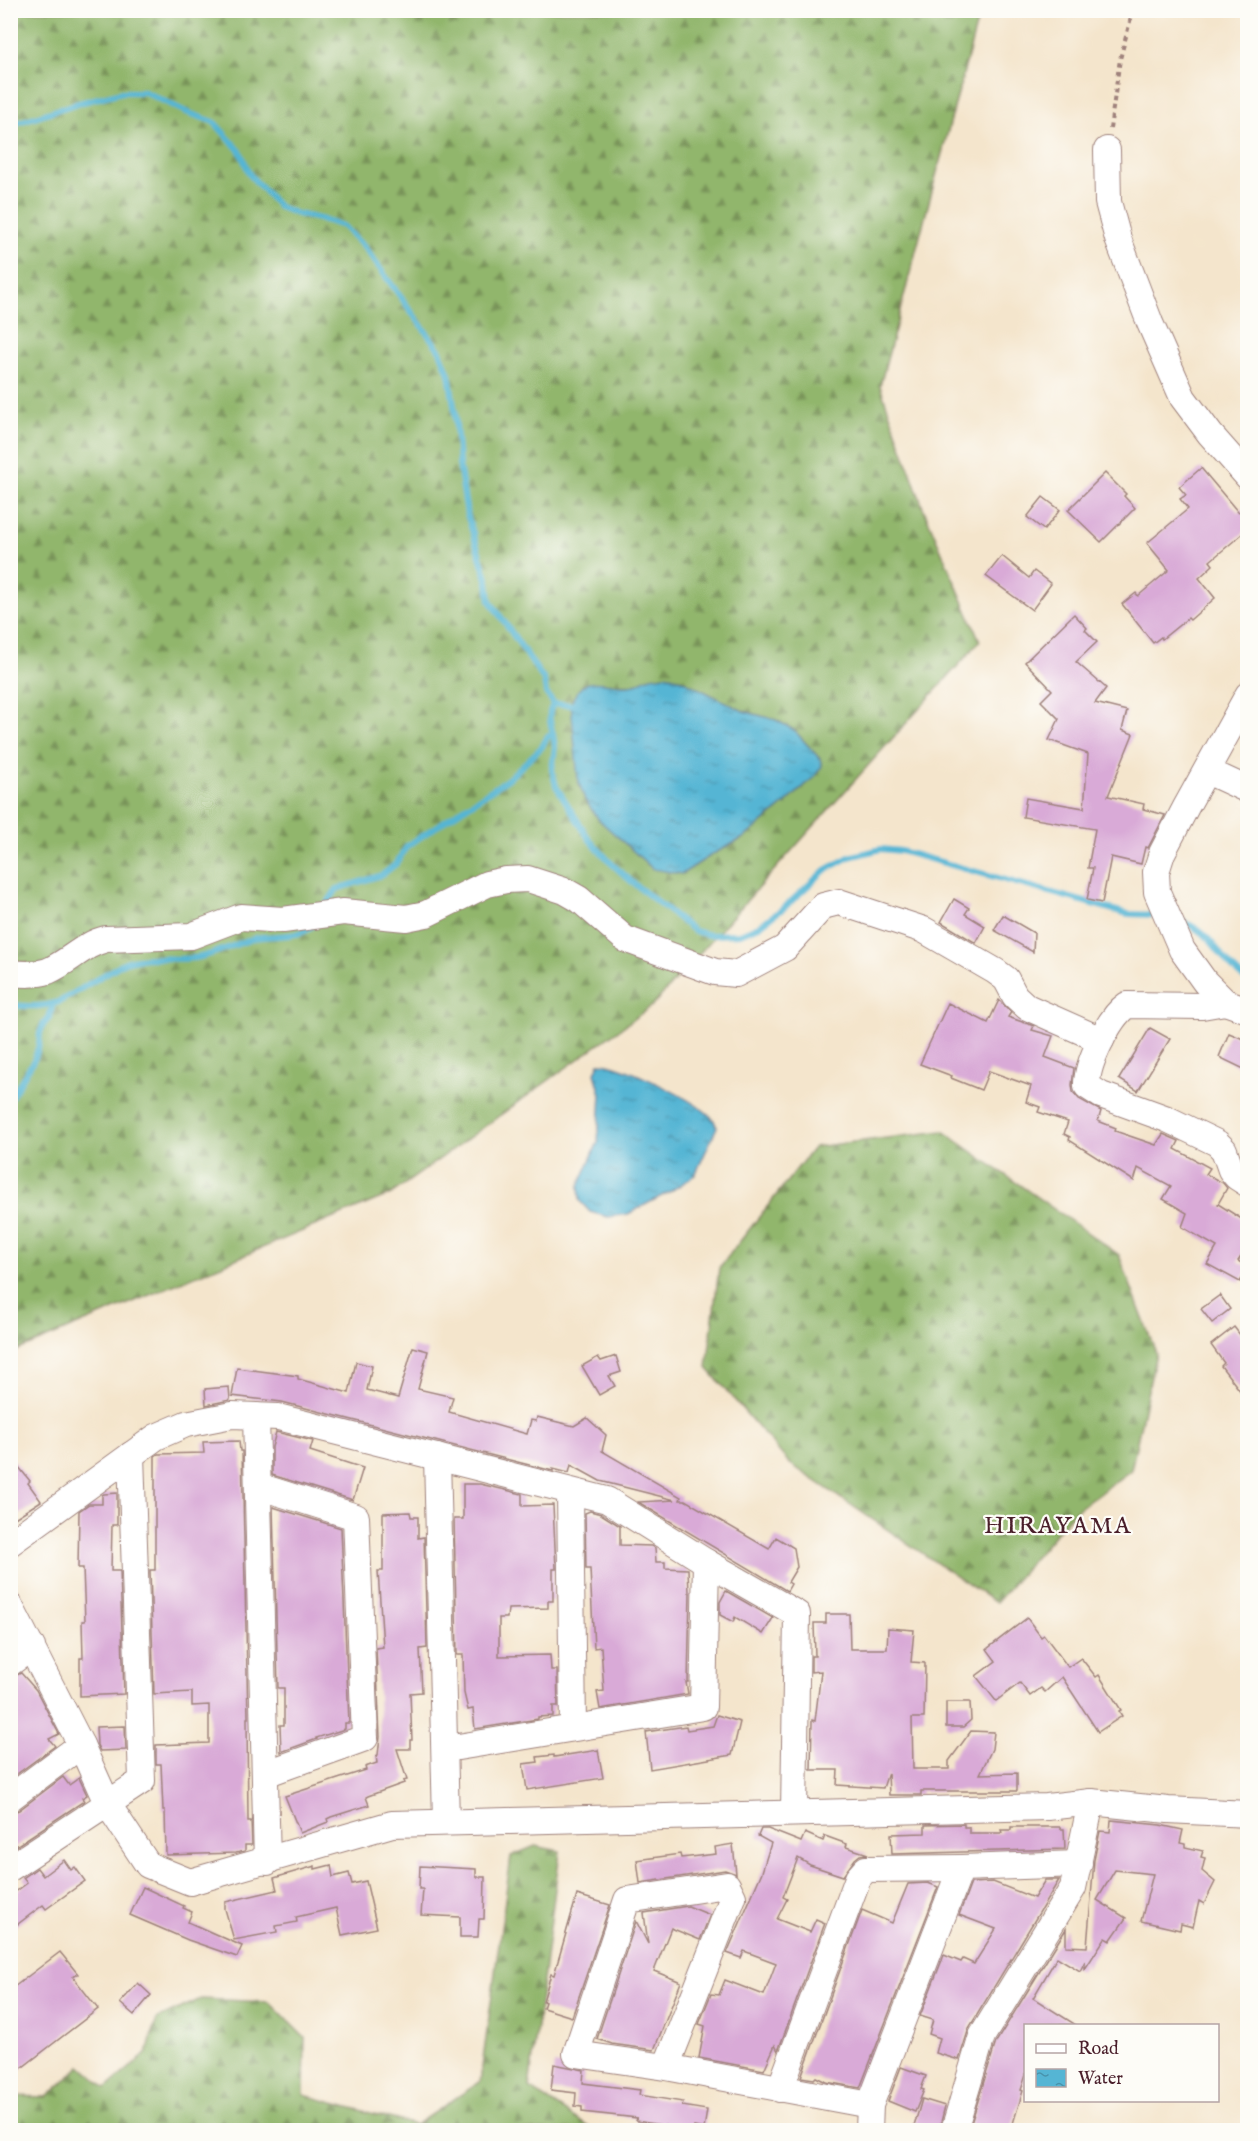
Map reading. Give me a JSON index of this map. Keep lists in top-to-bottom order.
{
  "districts": ["HIRAYAMA"],
  "legend": ["Road", "Water"]
}
